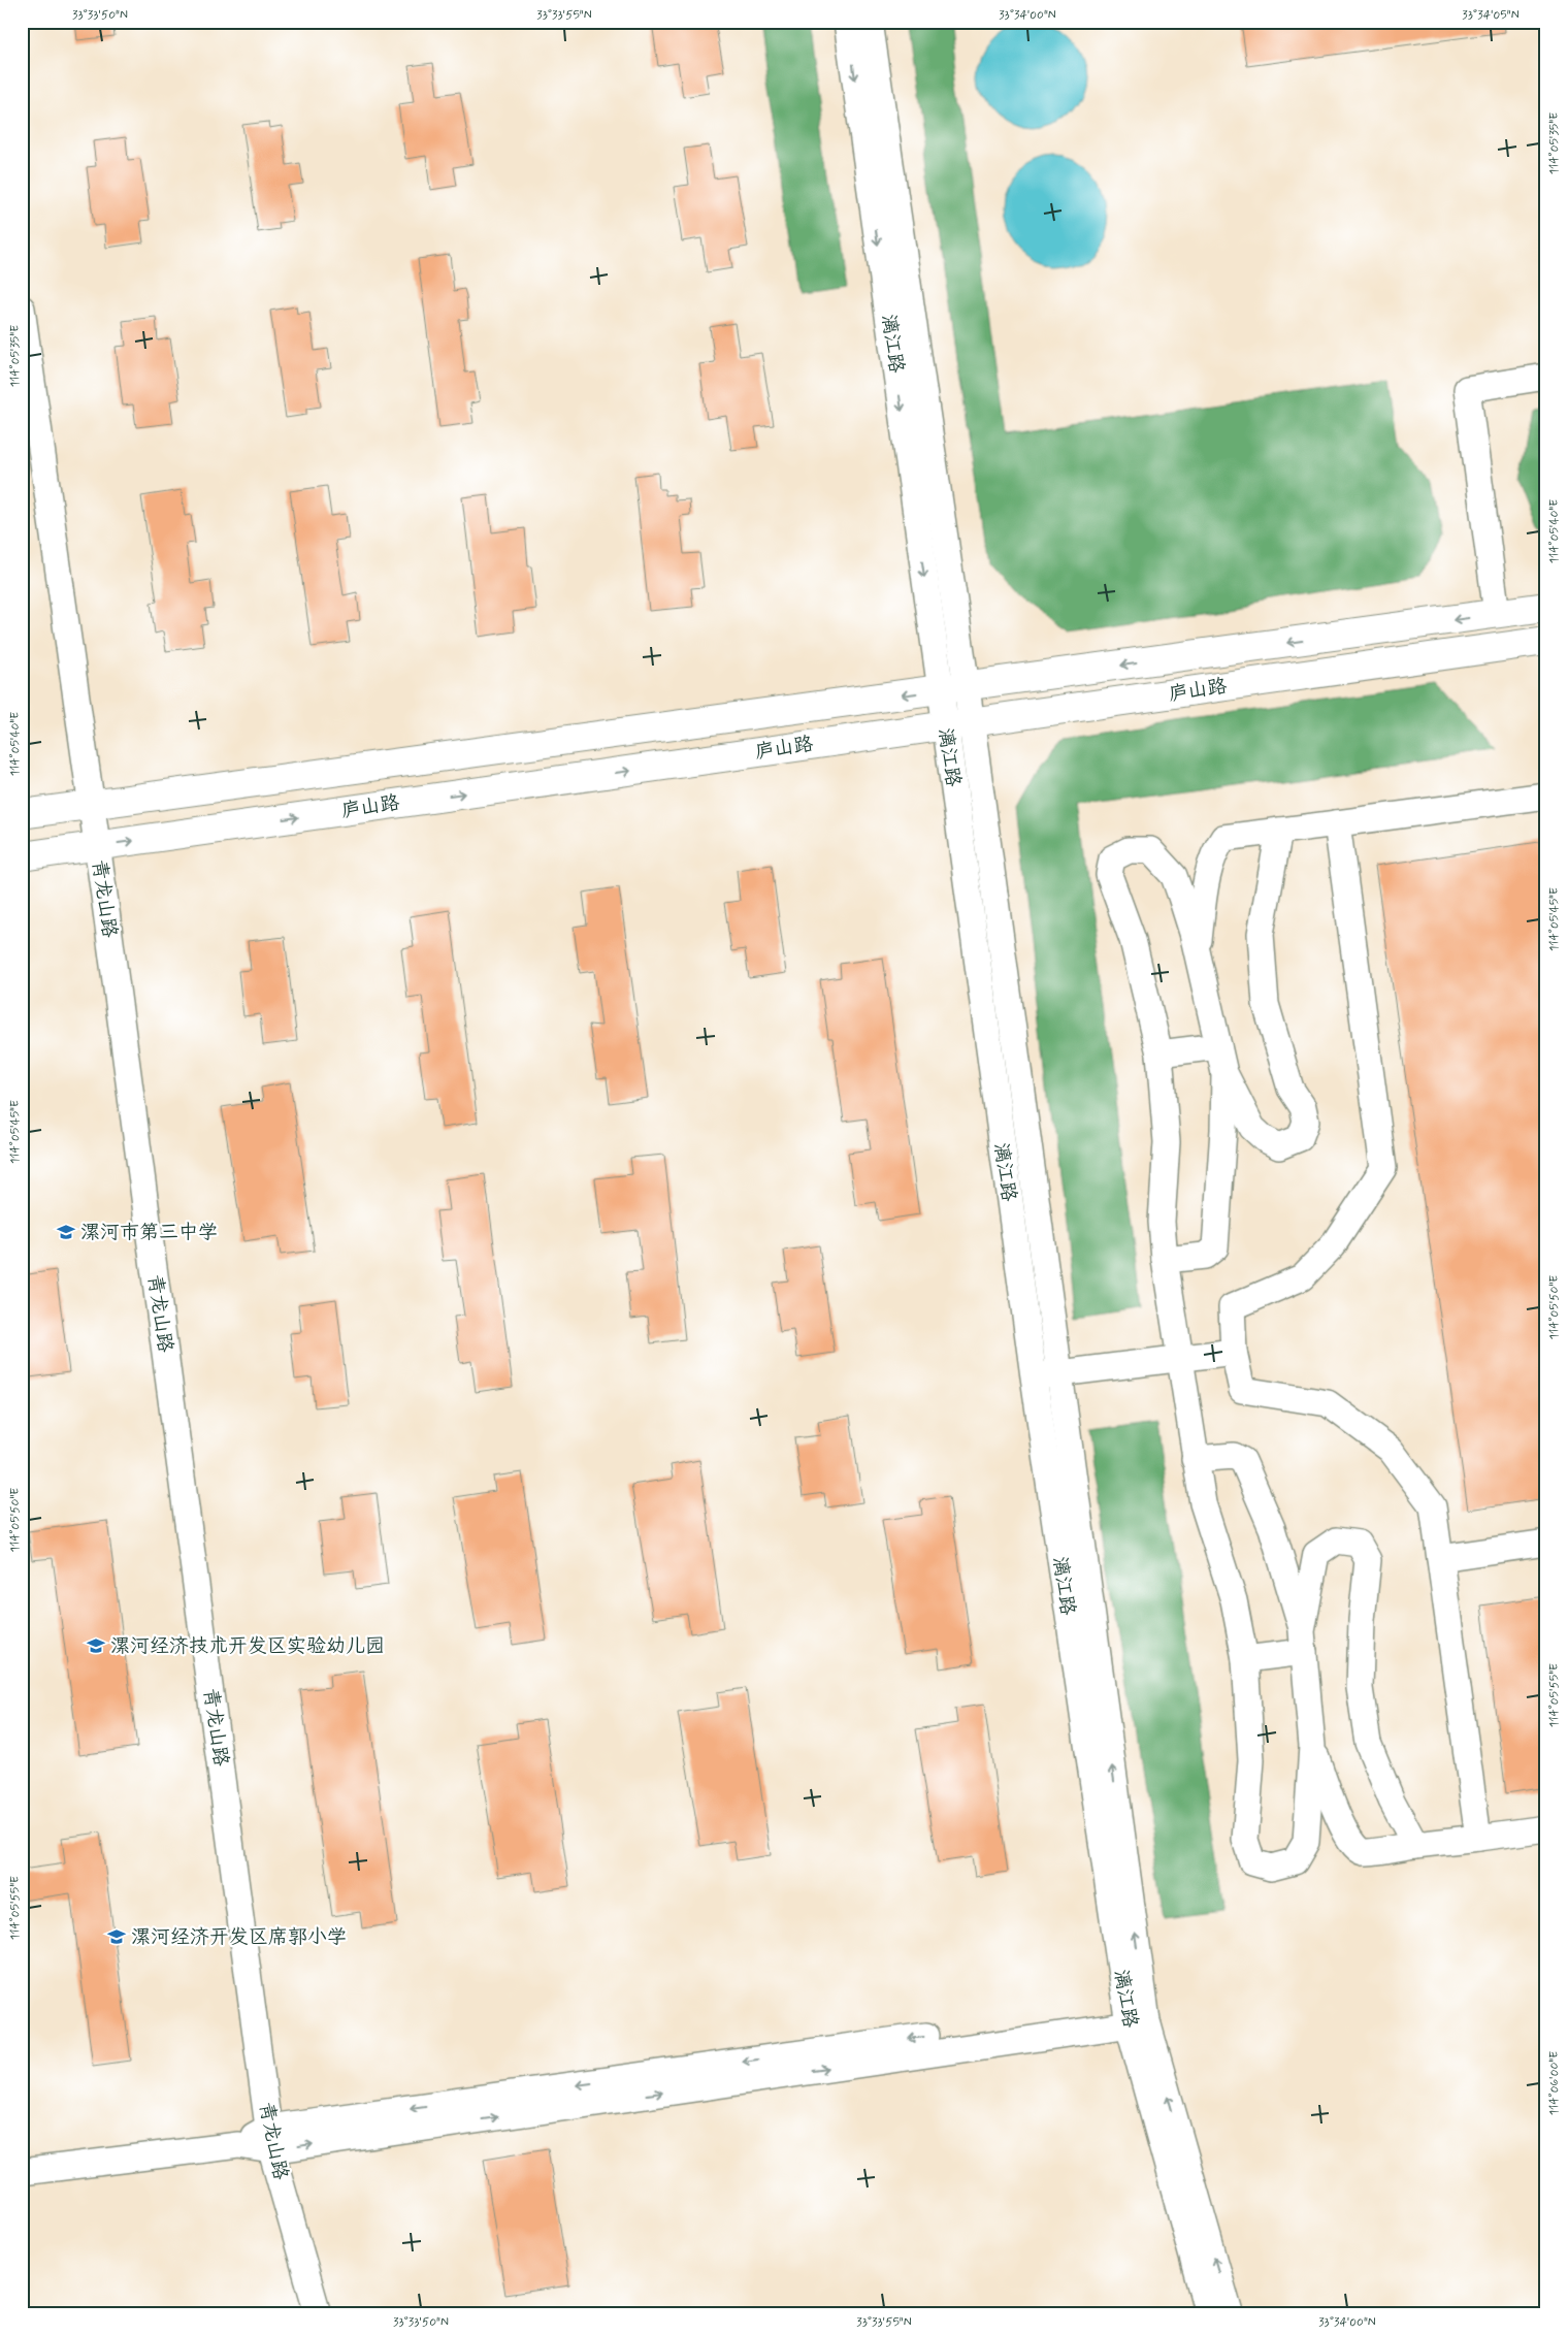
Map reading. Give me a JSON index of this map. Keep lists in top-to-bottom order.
{
  "streets": {
    "main road": ["庐山路"],
    "street": ["漓江路", "青龙山路"]
  },
  "crossings": [
    ["漓江路", "庐山路"],
    ["庐山路", "青龙山路"]
  ],
  "places": {
    "school or university": ["漯河市第三中学", "漯河经济技术开发区实验幼儿园", "漯河经济开发区席郭小学"]
  },
  "coordinates": [
    "33°33'50\"N",
    "33°33'55\"N",
    "33°34'00\"N",
    "33°34'05\"N",
    "114°05'35\"E",
    "114°05'40\"E",
    "114°05'45\"E",
    "114°05'50\"E",
    "114°05'55\"E",
    "114°06'00\"E"
  ]
}
